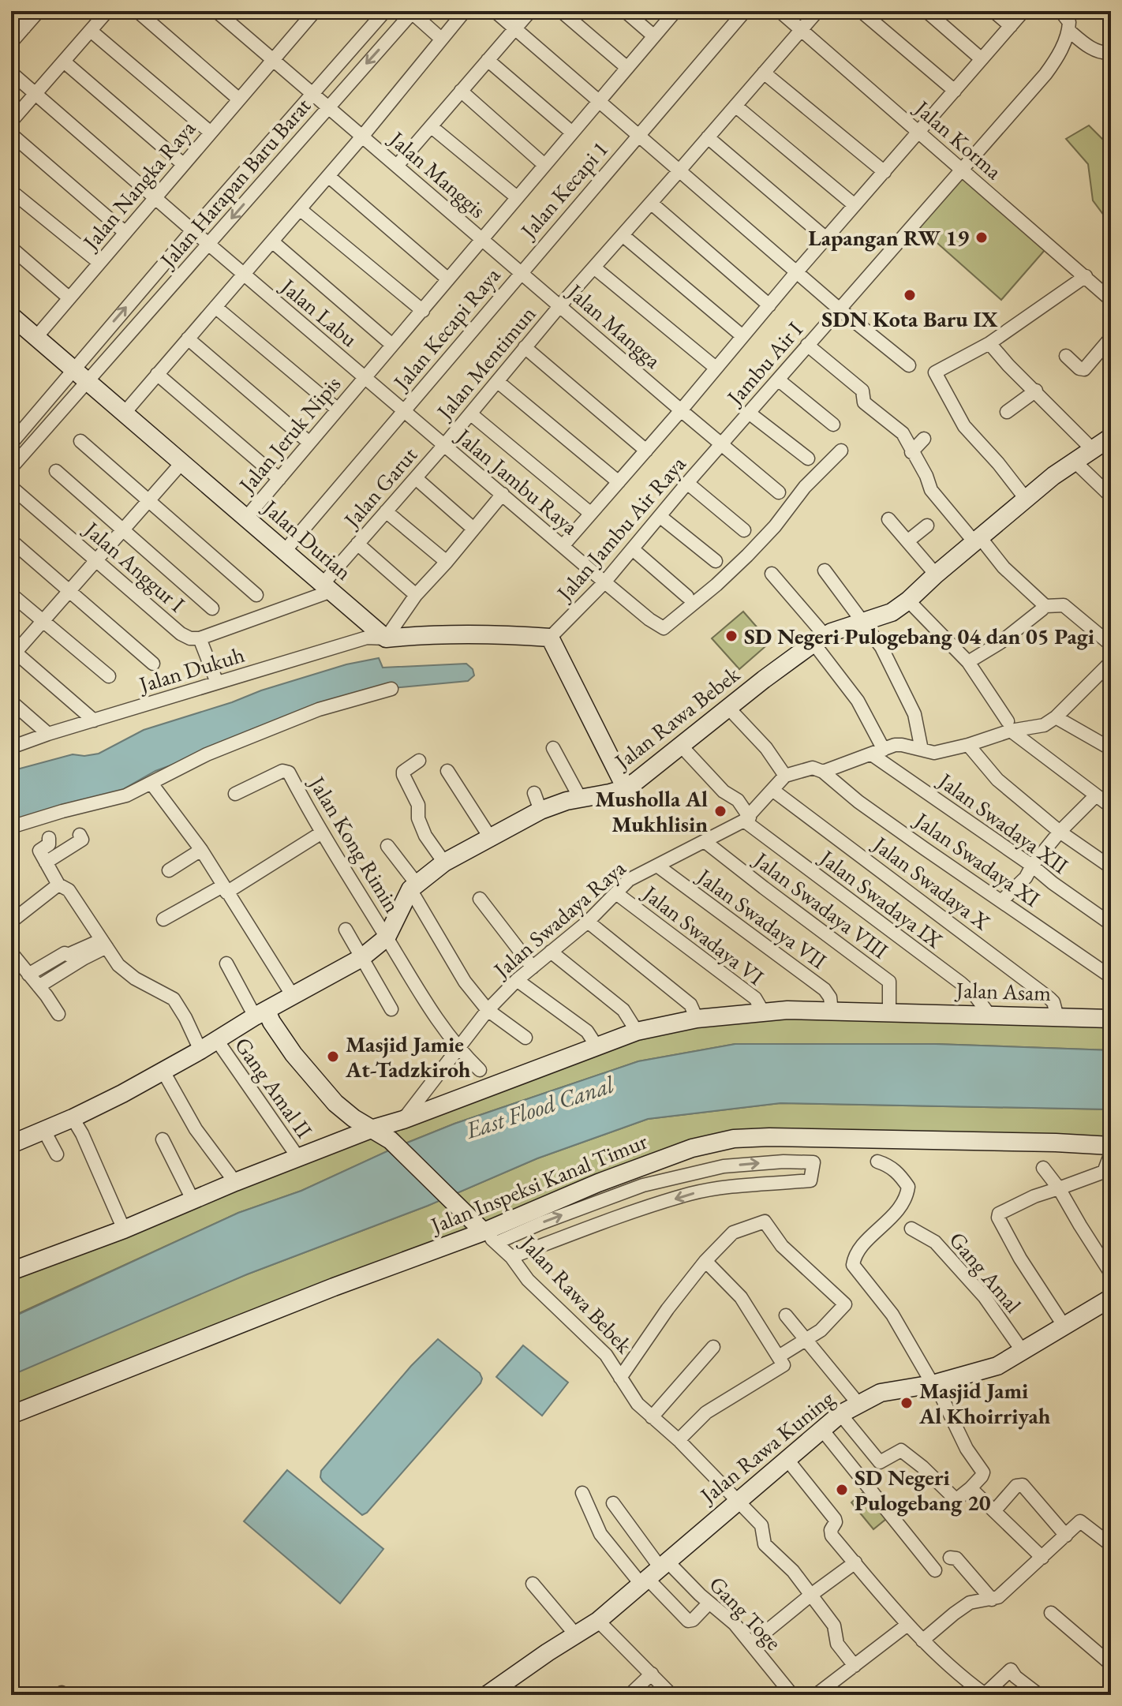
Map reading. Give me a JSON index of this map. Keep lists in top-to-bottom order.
{
  "streets": {
    "street": [
      "Jalan Korma",
      "Jalan Manggis",
      "Jalan Harapan Baru Barat",
      "Jalan Nangka Raya",
      "Jalan Kecapi 1",
      "Jalan Labu",
      "Jalan Mangga",
      "Jalan Kecapi Raya",
      "Jalan Mentimun",
      "Jambu Air I",
      "Jalan Jeruk Nipis",
      "Jalan Jambu Raya",
      "Jalan Garut",
      "Jalan Jambu Air Raya",
      "Jalan Durian",
      "Jalan Anggur I",
      "Jalan Dukuh",
      "Jalan Rawa Bebek",
      "Jalan Swadaya XII",
      "Jalan Kong Rimin",
      "Jalan Swadaya XI",
      "Jalan Swadaya X",
      "Jalan Swadaya IX",
      "Jalan Swadaya VIII",
      "Jalan Swadaya Raya",
      "Jalan Swadaya VII",
      "Jalan Swadaya VI",
      "Jalan Asam",
      "Gang Amal II",
      "Jalan Inspeksi Kanal Timur",
      "Gang Amal",
      "Jalan Rawa Kuning",
      "Gang Toge"
    ]
  },
  "crossings": [
    ["Jalan Korma", "Jalan Mentimun"],
    ["Jalan Korma", "Jambu Air I"],
    ["Jalan Manggis", "Jalan Harapan Baru Barat"],
    ["Jalan Manggis", "Jalan Nangka Raya"],
    ["Jalan Manggis", "Jalan Kecapi 1"],
    ["Jalan Manggis", "Jalan Mangga"],
    ["Jalan Manggis", "Jalan Kecapi Raya"],
    ["Jalan Manggis", "Jalan Jeruk Nipis"],
    ["Jalan Harapan Baru Barat", "Jalan Labu"],
    ["Jalan Harapan Baru Barat", "Jalan Durian"],
    ["Jalan Nangka Raya", "Jalan Labu"],
    ["Jalan Nangka Raya", "Jalan Durian"],
    ["Jalan Kecapi 1", "Jalan Mangga"],
    ["Jalan Kecapi 1", "Jalan Kecapi Raya"],
    ["Jalan Labu", "Jalan Kecapi Raya"],
    ["Jalan Labu", "Jalan Jeruk Nipis"],
    ["Jalan Labu", "Jalan Jambu Raya"],
    ["Jalan Mangga", "Jalan Kecapi Raya"],
    ["Jalan Mangga", "Jalan Mentimun"],
    ["Jalan Mangga", "Jambu Air I"],
    ["Jalan Mangga", "Jalan Jambu Air Raya"],
    ["Jalan Kecapi Raya", "Jalan Jambu Raya"],
    ["Jalan Kecapi Raya", "Jalan Durian"],
    ["Jalan Mentimun", "Jalan Jambu Raya"],
    ["Jalan Mentimun", "Jalan Garut"],
    ["Jambu Air I", "Jalan Jambu Air Raya"],
    ["Jalan Jeruk Nipis", "Jalan Durian"],
    ["Jalan Jambu Raya", "Jalan Garut"],
    ["Jalan Jambu Raya", "Jalan Jambu Air Raya"],
    ["Jalan Garut", "Jalan Durian"],
    ["Jalan Durian", "Jalan Dukuh"],
    ["Jalan Rawa Bebek", "Jalan Kong Rimin"],
    ["Jalan Rawa Bebek", "Jalan Swadaya IX"],
    ["Jalan Rawa Bebek", "Gang Amal II"],
    ["Jalan Rawa Bebek", "Jalan Inspeksi Kanal Timur"],
    ["Jalan Rawa Bebek", "Jalan Rawa Kuning"],
    ["Jalan Kong Rimin", "Jalan Swadaya Raya"],
    ["Jalan Swadaya X", "Jalan Swadaya Raya"],
    ["Jalan Swadaya X", "Jalan Asam"],
    ["Jalan Swadaya IX", "Jalan Swadaya Raya"],
    ["Jalan Swadaya IX", "Jalan Asam"],
    ["Jalan Swadaya VIII", "Jalan Swadaya Raya"],
    ["Jalan Swadaya VIII", "Jalan Asam"],
    ["Jalan Swadaya Raya", "Jalan Swadaya VII"],
    ["Jalan Swadaya Raya", "Jalan Swadaya VI"],
    ["Gang Amal", "Jalan Rawa Kuning"],
    ["Jalan Rawa Kuning", "Gang Toge"]
  ],
  "water": ["East Flood Canal"],
  "places": [
    "Lapangan RW 19",
    "SDN Kota Baru IX",
    "SD Negeri Pulogebang 04 dan 05 Pagi",
    "Musholla Al Mukhlisin",
    "Masjid Jamie At-Tadzkiroh",
    "Masjid Jami Al Khoirriyah",
    "SD Negeri Pulogebang 20"
  ]
}
